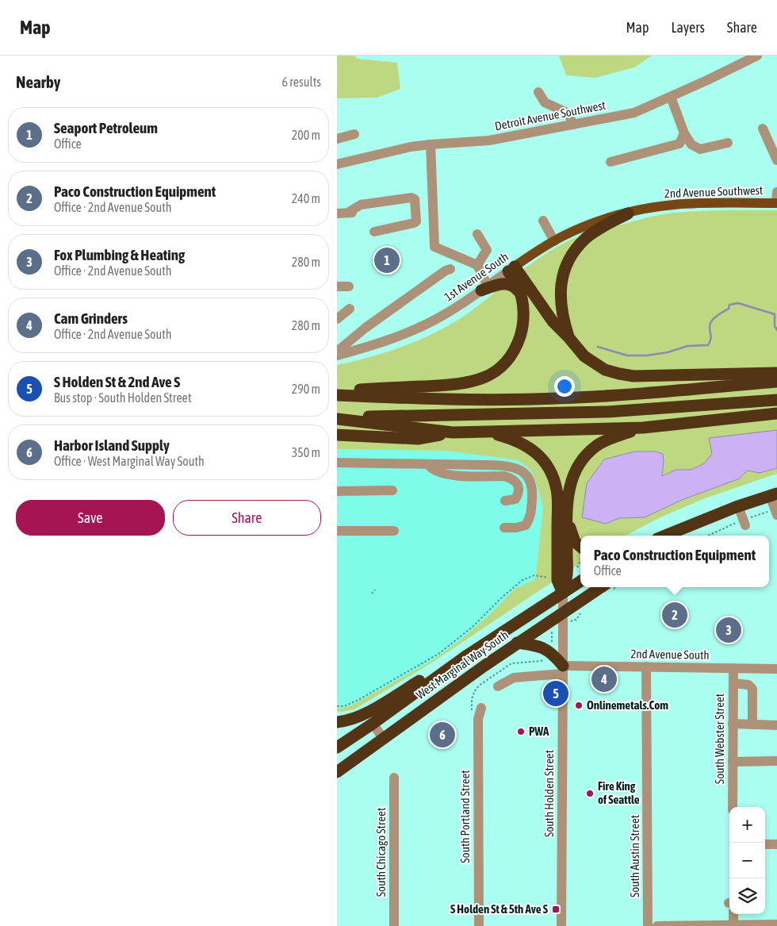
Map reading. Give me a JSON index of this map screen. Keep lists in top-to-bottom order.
{
  "streets": {
    "highway": ["West Marginal Way South"],
    "main road": ["2nd Avenue Southwest", "1st Avenue South"],
    "street": [
      "Detroit Avenue Southwest",
      "2nd Avenue South",
      "South Webster Street",
      "South Holden Street",
      "South Portland Street",
      "South Chicago Street",
      "South Austin Street"
    ]
  },
  "crossings": [
    ["2nd Avenue Southwest", "1st Avenue South"],
    ["2nd Avenue South", "South Webster Street"],
    ["2nd Avenue South", "South Holden Street"],
    ["2nd Avenue South", "South Austin Street"],
    ["West Marginal Way South", "South Holden Street"]
  ],
  "places": {
    "other": ["Onlinemetals.Com", "PWA", "Fire King of Seattle"],
    "transit": ["S Holden St & 5th Ave S"]
  },
  "page": {
    "header": "Map",
    "nav": ["Map", "Layers", "Share"],
    "heading": ["Nearby", "6 results"],
    "list": [
      {
        "mark": "1",
        "name": "Seaport Petroleum",
        "note": "Office",
        "value": "200 m"
      },
      {
        "mark": "2",
        "name": "Paco Construction Equipment",
        "note": "Office · 2nd Avenue South",
        "value": "240 m"
      },
      {
        "mark": "3",
        "name": "Fox Plumbing & Heating",
        "note": "Office · 2nd Avenue South",
        "value": "280 m"
      },
      {
        "mark": "4",
        "name": "Cam Grinders",
        "note": "Office · 2nd Avenue South",
        "value": "280 m"
      },
      {
        "mark": "5",
        "name": "S Holden St & 2nd Ave S",
        "note": "Bus stop · South Holden Street",
        "value": "290 m"
      },
      {
        "mark": "6",
        "name": "Harbor Island Supply",
        "note": "Office · West Marginal Way South",
        "value": "350 m"
      }
    ],
    "pins": [
      "1",
      "2",
      "3",
      "4",
      "5",
      "6"
    ],
    "buttons": ["Save", "Share"],
    "popup": ["Paco Construction Equipment", "Office"],
    "map_buttons": ["+", "−"]
  }
}
